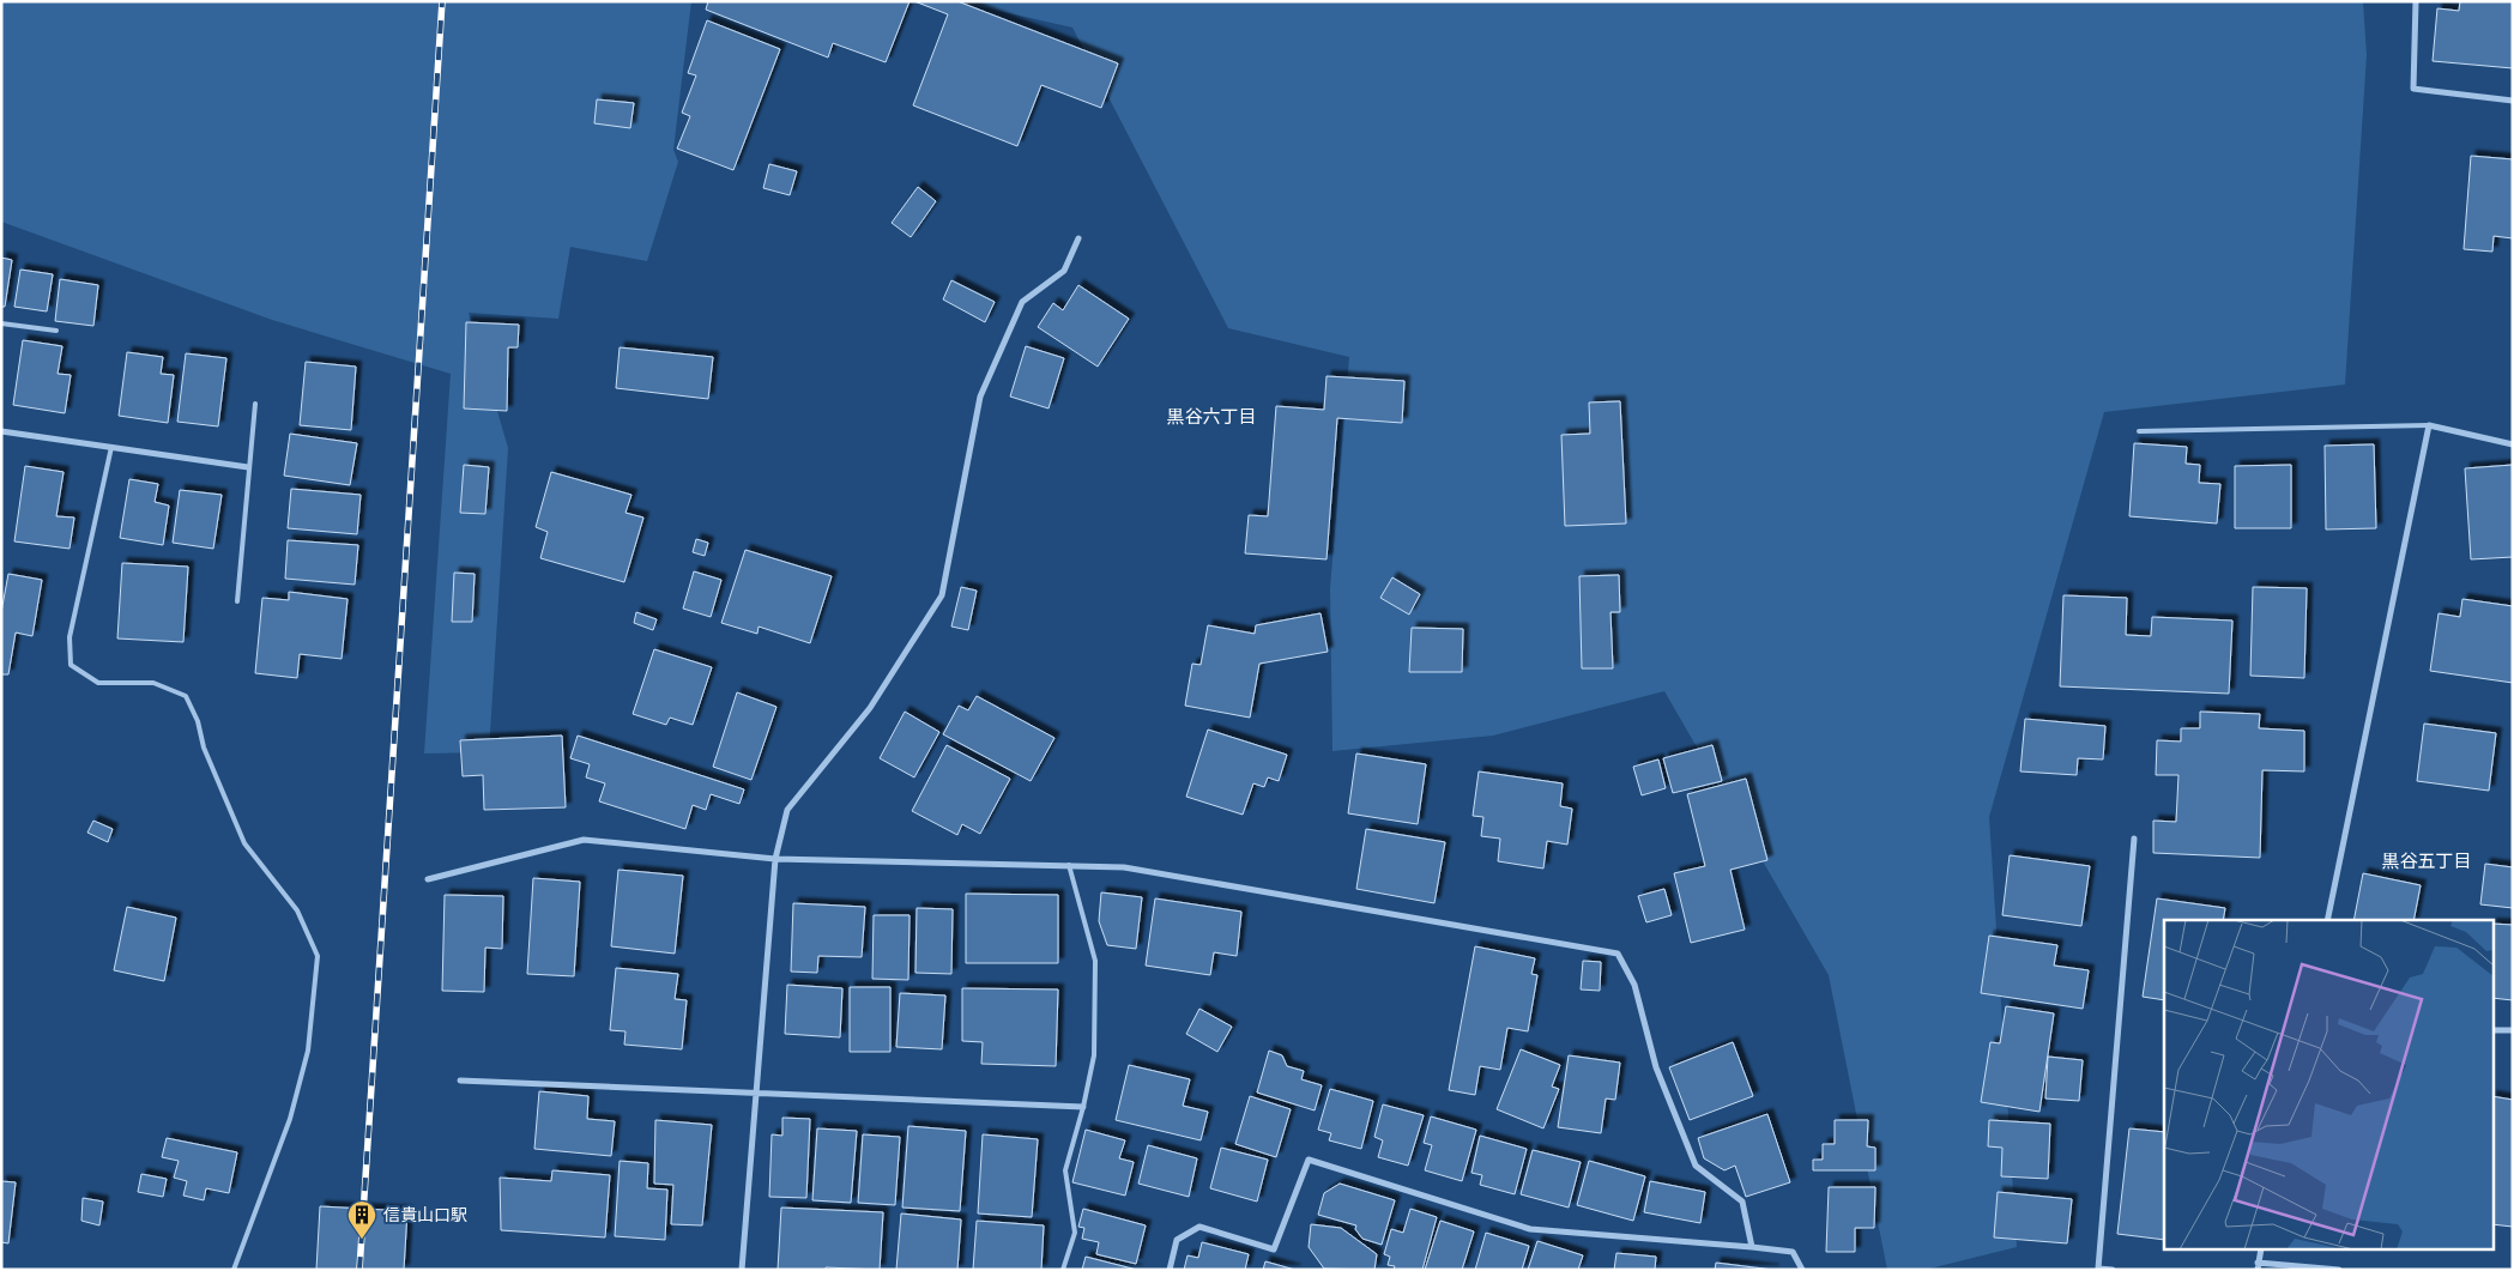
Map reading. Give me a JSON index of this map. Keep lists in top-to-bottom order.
{
  "districts": ["黒谷六丁目", "黒谷五丁目"],
  "places": {
    "building": ["信貴山口駅"]
  }
}
